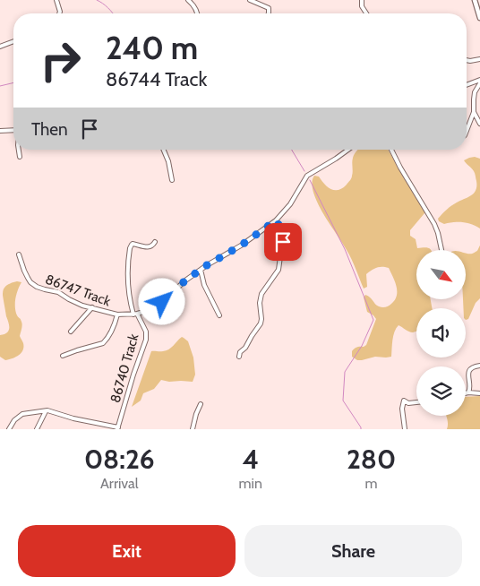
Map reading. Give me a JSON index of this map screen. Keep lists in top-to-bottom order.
{
  "streets": {
    "street": ["86747 Track", "86740 Track"]
  },
  "crossings": [
    ["86747 Track", "86740 Track"]
  ],
  "north": "bottom right",
  "page": {
    "turn": ["240 m", "86744 Track"],
    "then": "Then",
    "eta": [
      "08:26",
      "Arrival",
      "4",
      "min",
      "280",
      "m"
    ],
    "buttons": ["Exit", "Share"]
  }
}
